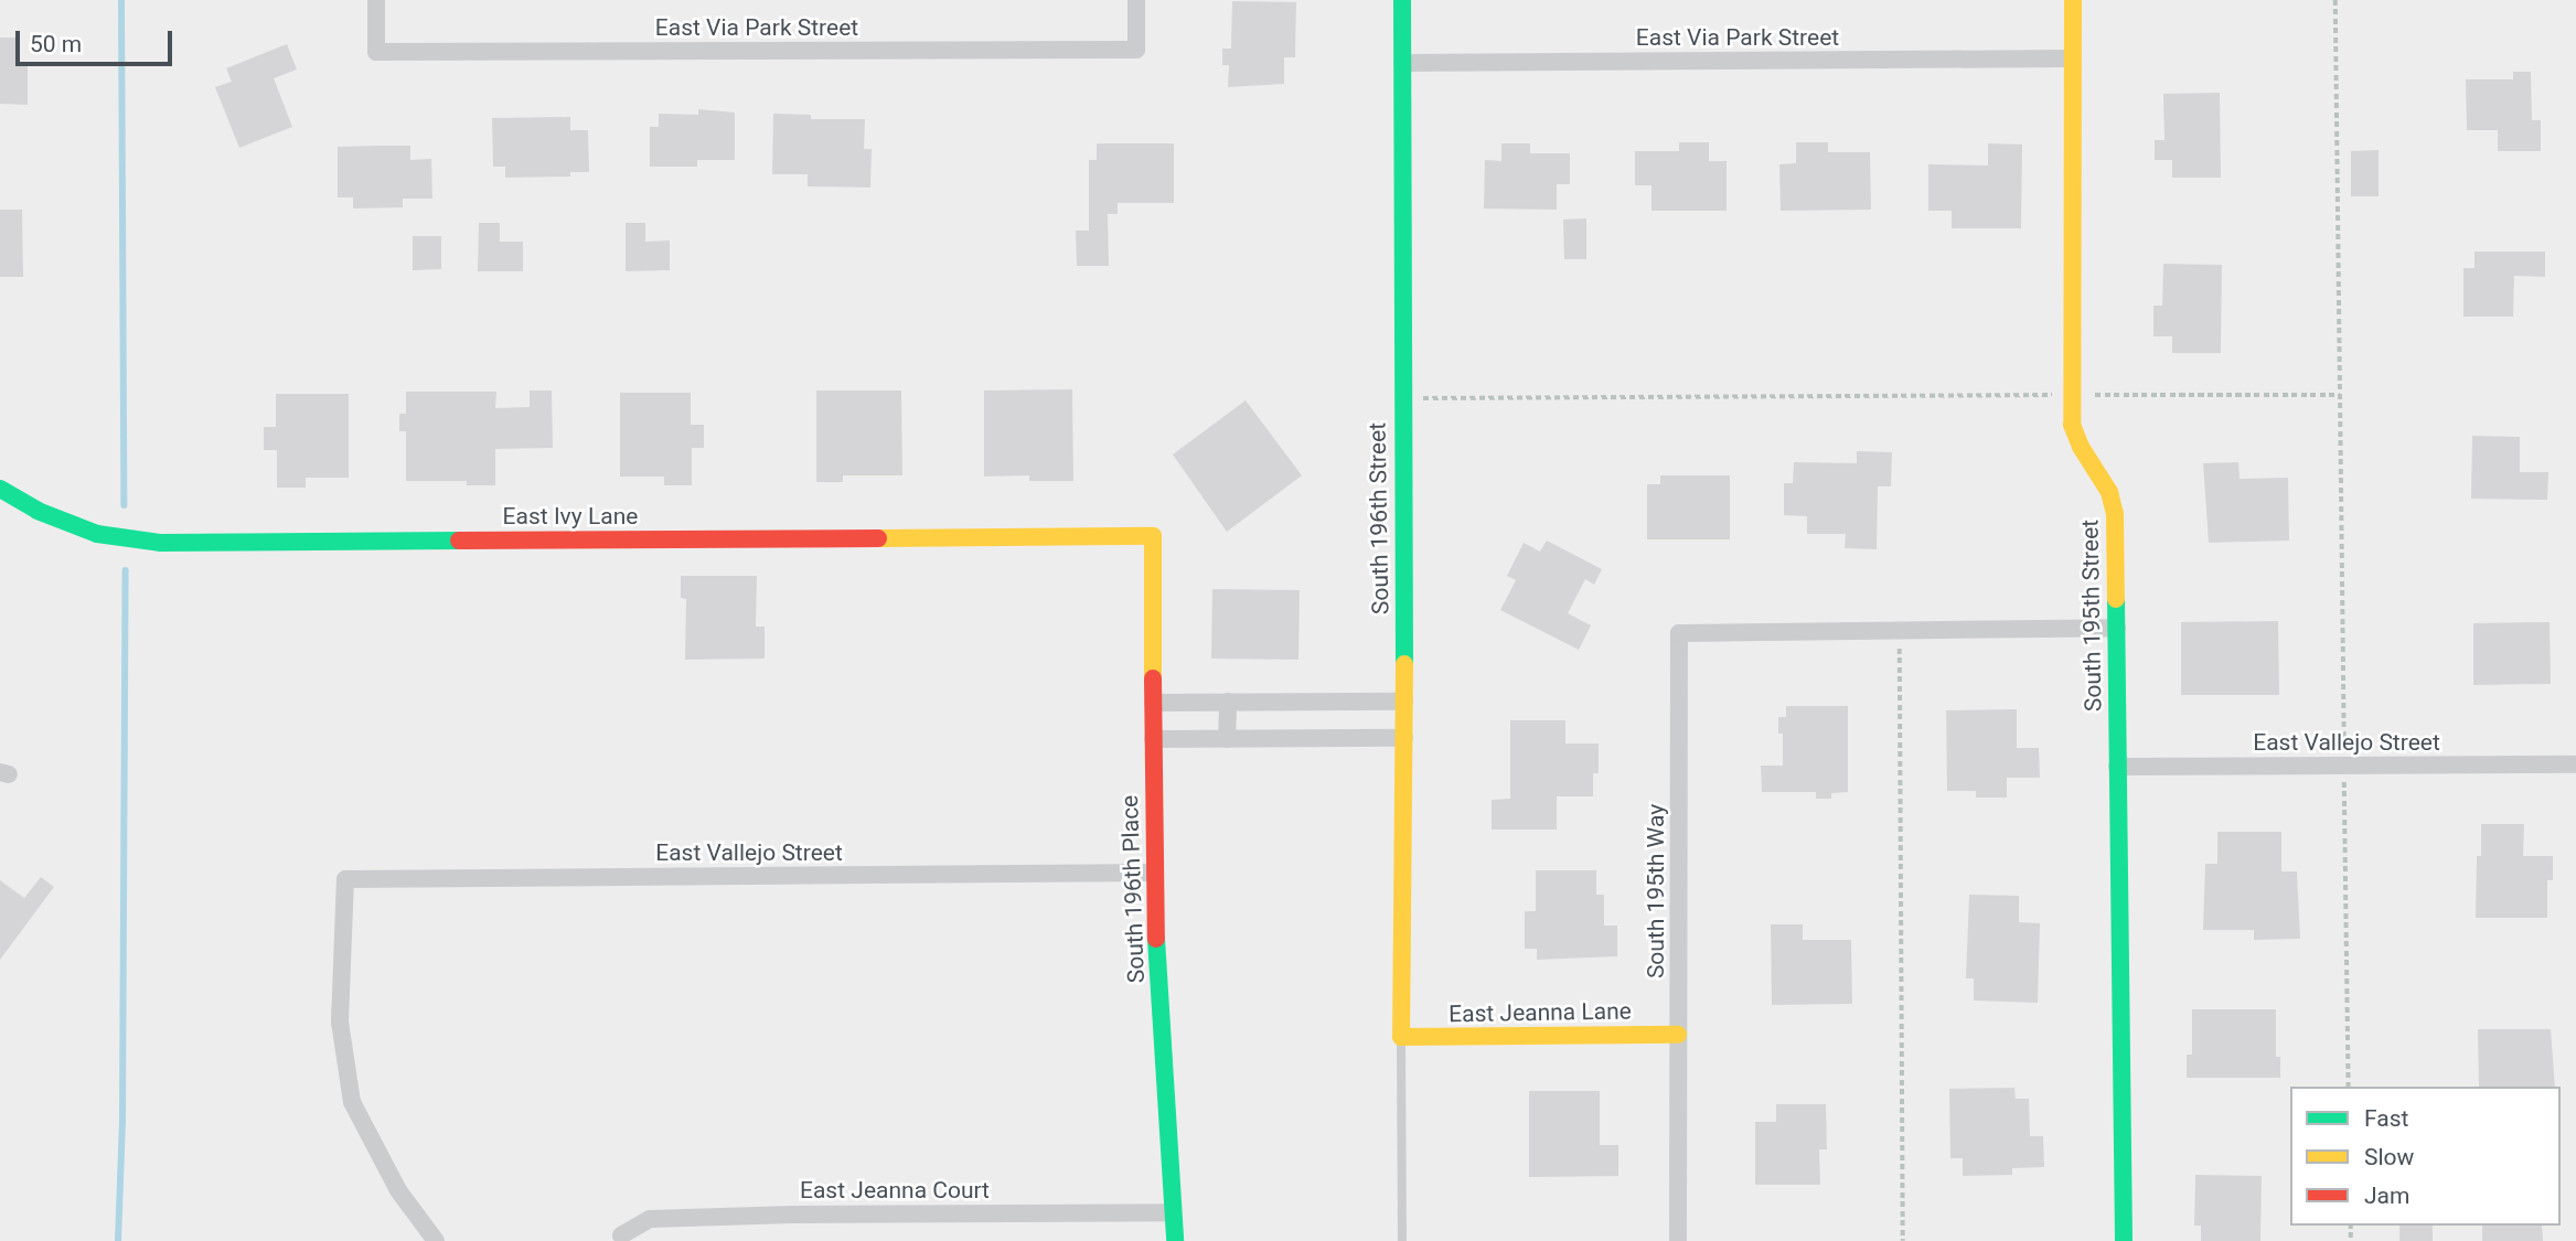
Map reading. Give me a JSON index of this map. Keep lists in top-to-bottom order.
{
  "streets": {
    "street": [
      "East Via Park Street",
      "East Ivy Lane",
      "South 196th Street",
      "South 195th Street",
      "East Vallejo Street",
      "South 196th Place",
      "South 195th Way",
      "East Jeanna Lane",
      "East Jeanna Court"
    ]
  },
  "crossings": [
    ["East Via Park Street", "South 196th Street"],
    ["East Via Park Street", "South 195th Street"],
    ["East Ivy Lane", "South 196th Place"],
    ["South 196th Street", "East Jeanna Lane"],
    ["South 195th Street", "East Vallejo Street"],
    ["East Vallejo Street", "South 196th Place"],
    ["South 196th Place", "East Jeanna Court"],
    ["South 195th Way", "East Jeanna Lane"]
  ],
  "legend": ["Fast", "Slow", "Jam"],
  "scale_bar": "50 m"
}
